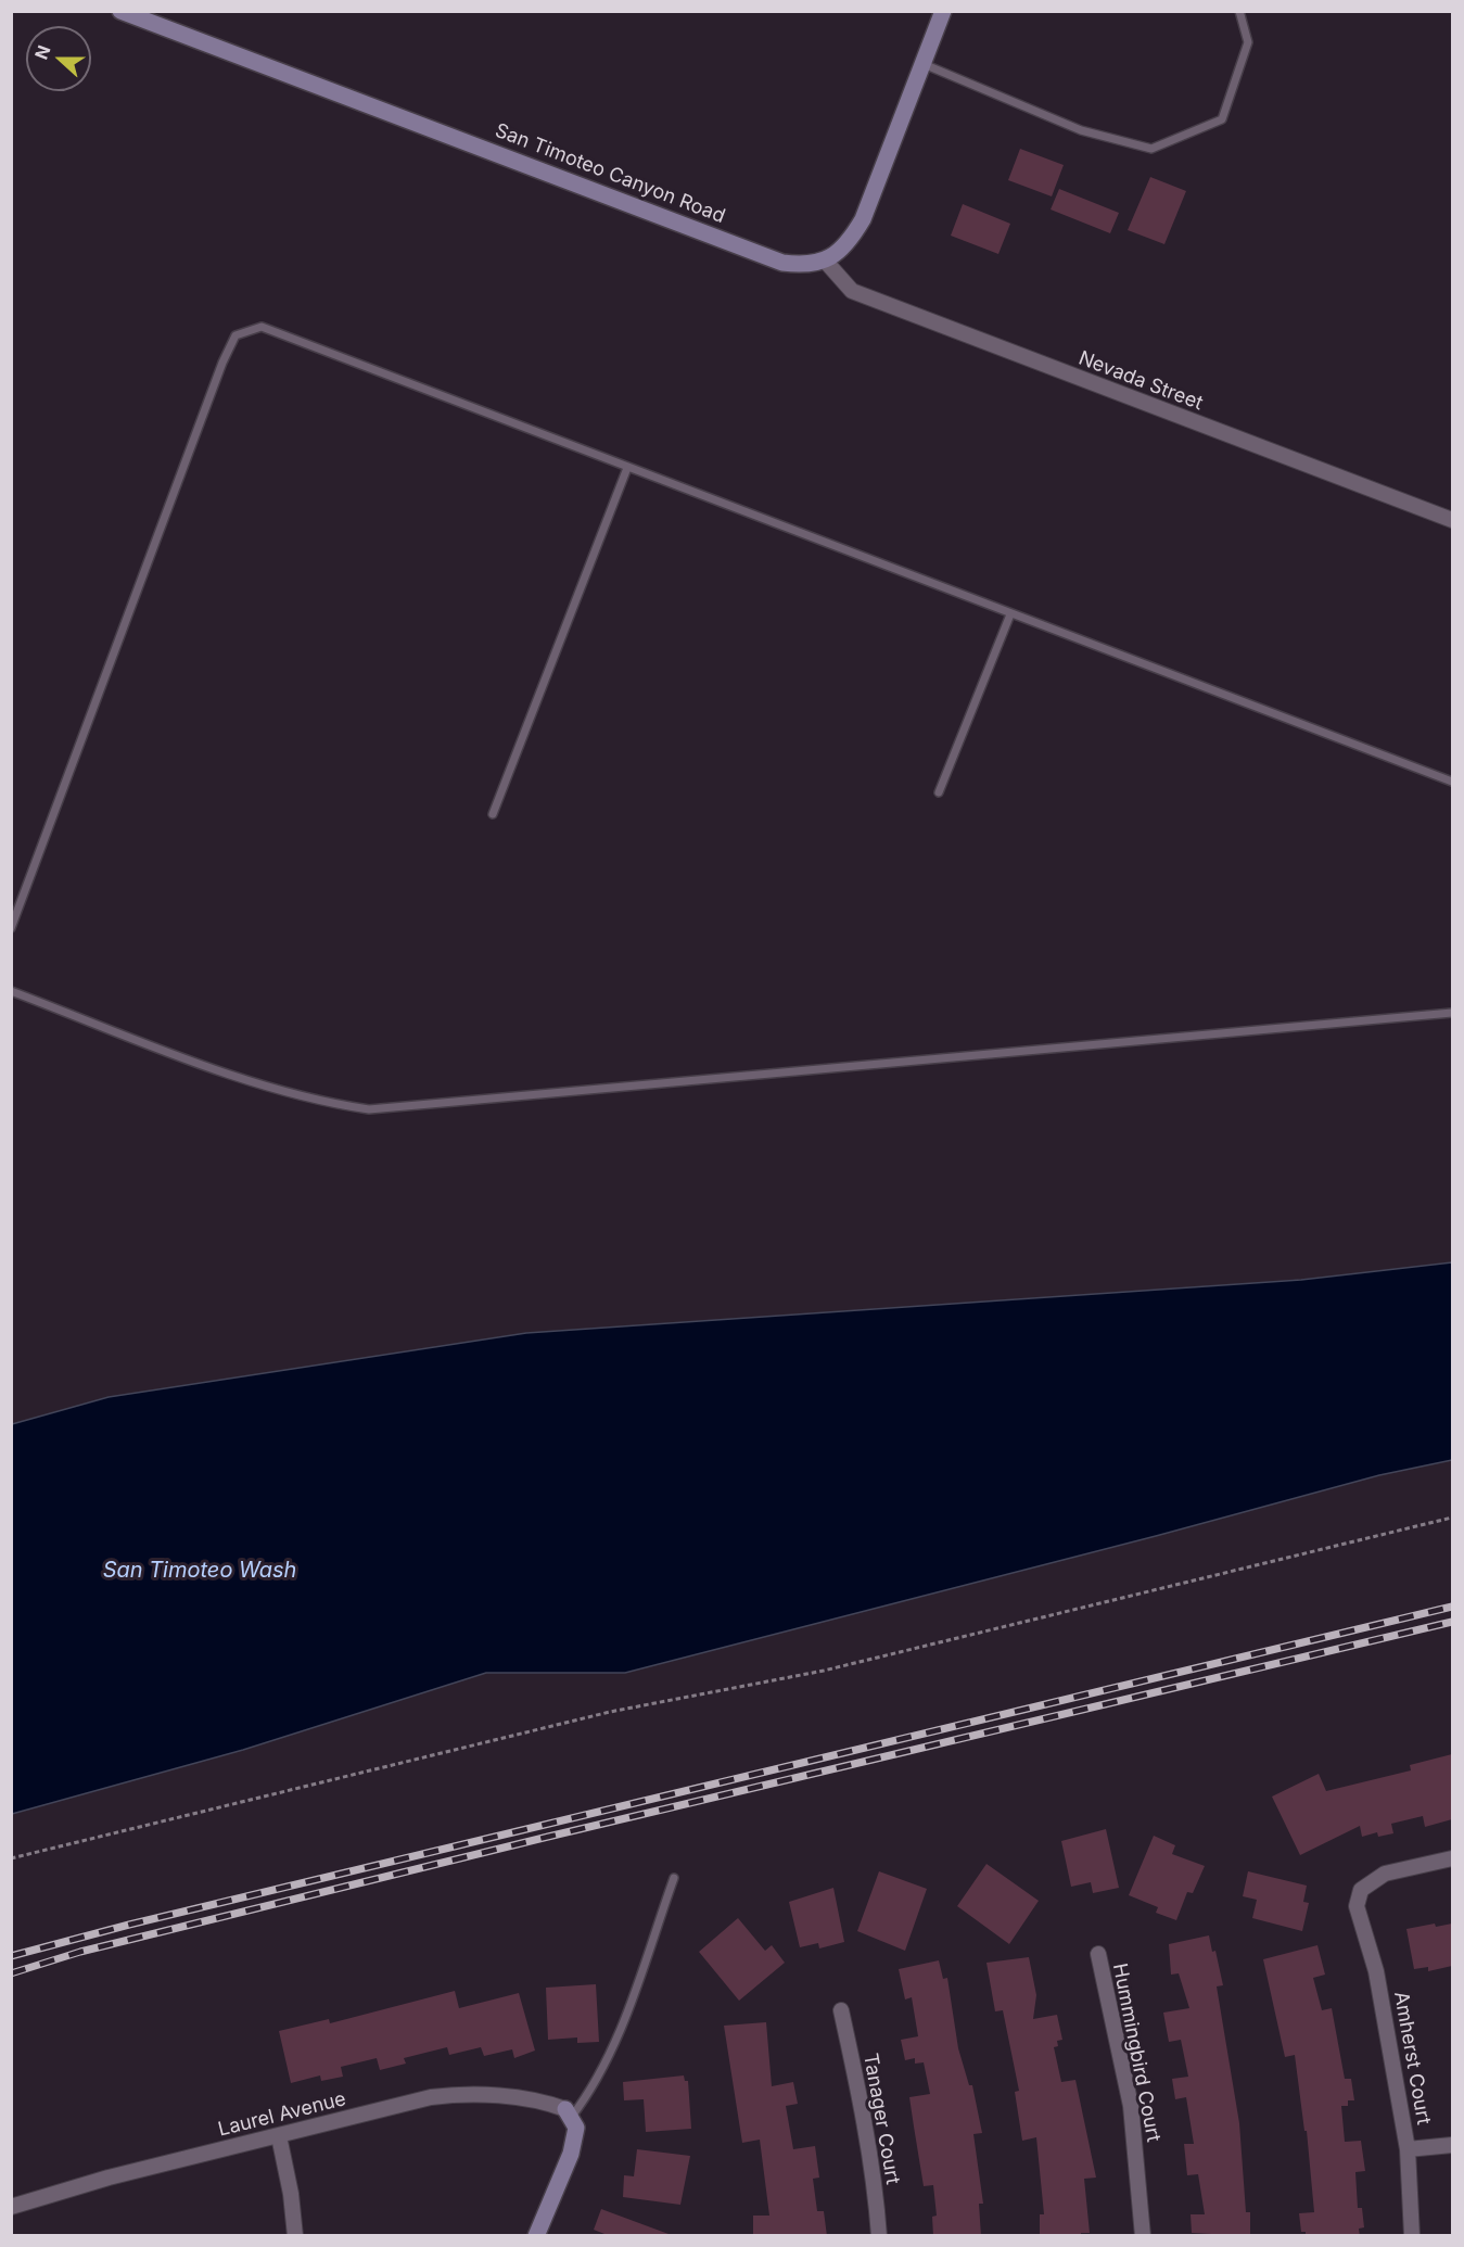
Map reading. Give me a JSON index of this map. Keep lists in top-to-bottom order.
{
  "streets": {
    "main road": ["San Timoteo Canyon Road"],
    "street": [
      "Nevada Street",
      "Hummingbird Court",
      "Amherst Court",
      "Laurel Avenue",
      "Tanager Court"
    ]
  },
  "crossings": [
    ["San Timoteo Canyon Road", "Nevada Street"]
  ],
  "water": ["San Timoteo Wash"],
  "north": "left"
}
